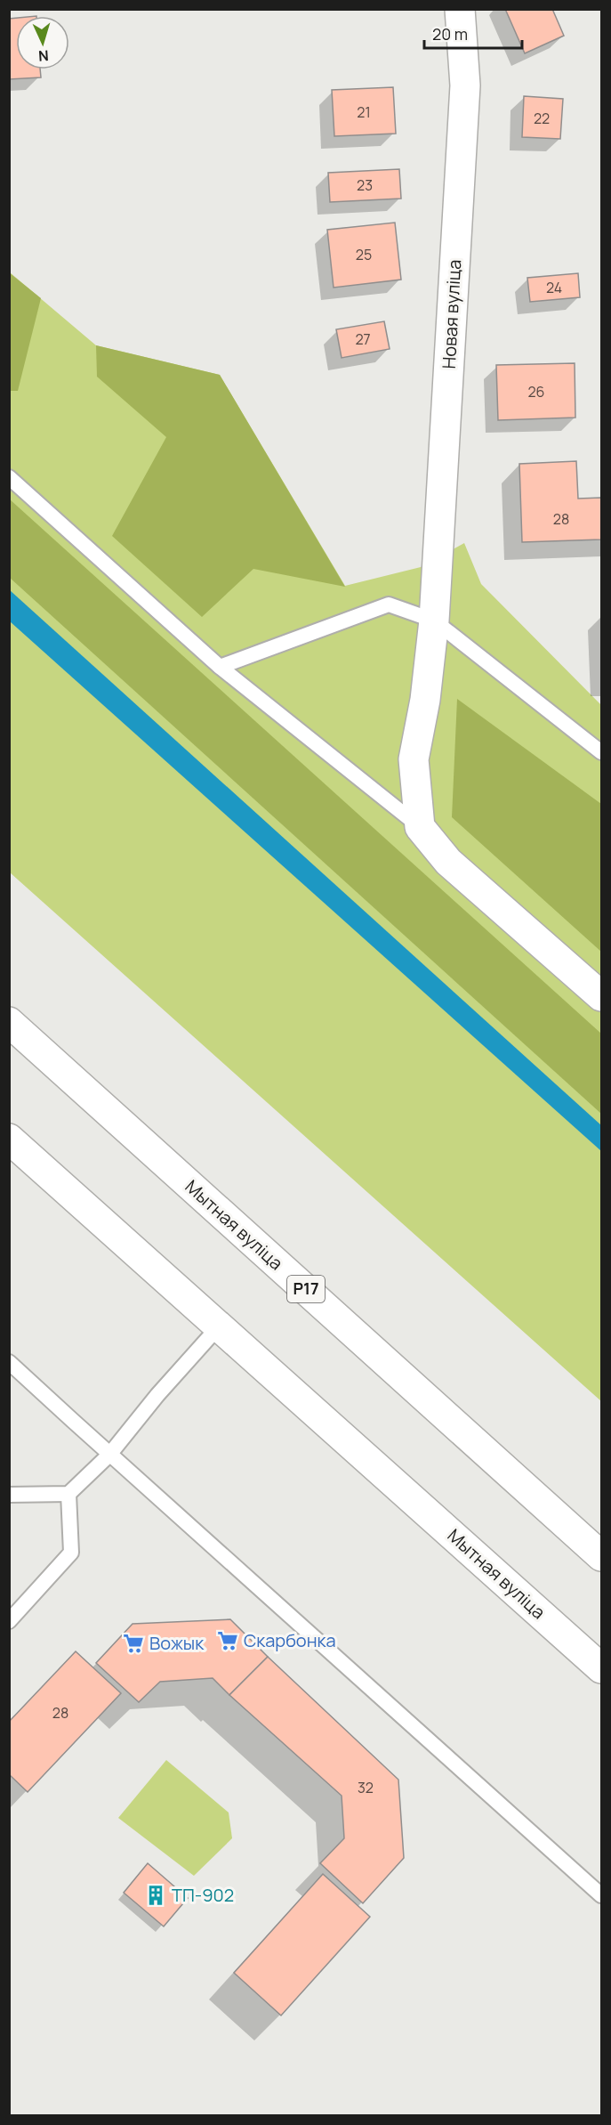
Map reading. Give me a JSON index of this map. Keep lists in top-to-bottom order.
{
  "streets": {
    "main road": ["Новая вуліца", "Мытная вуліца", "Р17"]
  },
  "places": {
    "supermarket": ["Скарбонка", "Вожык"],
    "building": ["ТП-902"]
  },
  "house_numbers": [
    "21",
    "22",
    "23",
    "25",
    "24",
    "27",
    "26",
    "28",
    "28",
    "32"
  ],
  "scale_bar": "20 m",
  "north": "bottom"
}
